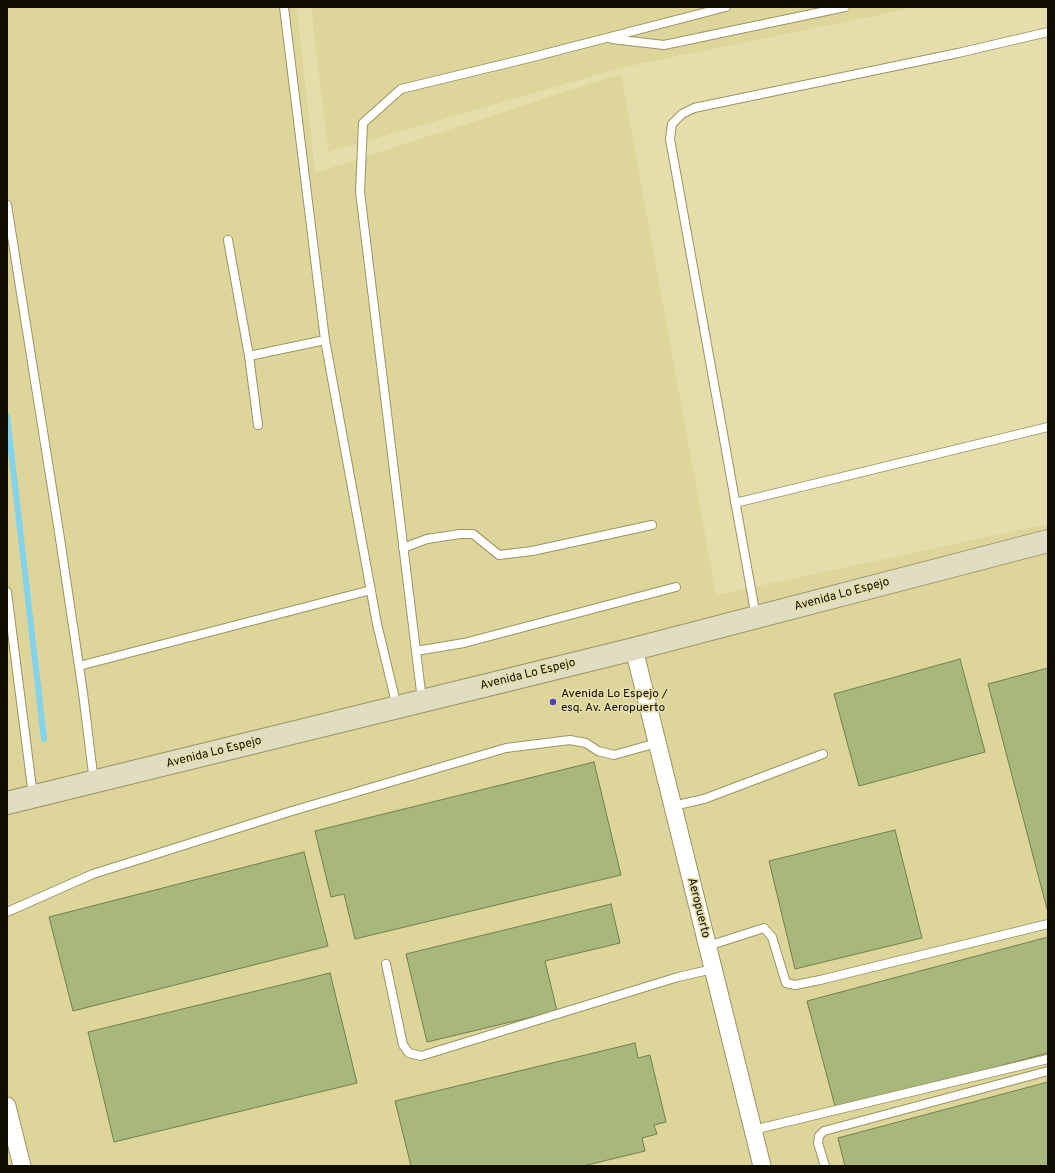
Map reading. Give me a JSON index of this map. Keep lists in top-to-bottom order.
{
  "streets": {
    "main road": ["Avenida Lo Espejo"],
    "street": ["Aeropuerto"]
  },
  "crossings": [
    ["Avenida Lo Espejo", "Aeropuerto"]
  ],
  "places": ["Avenida Lo Espejo / esq. Av. Aeropuerto"]
}
